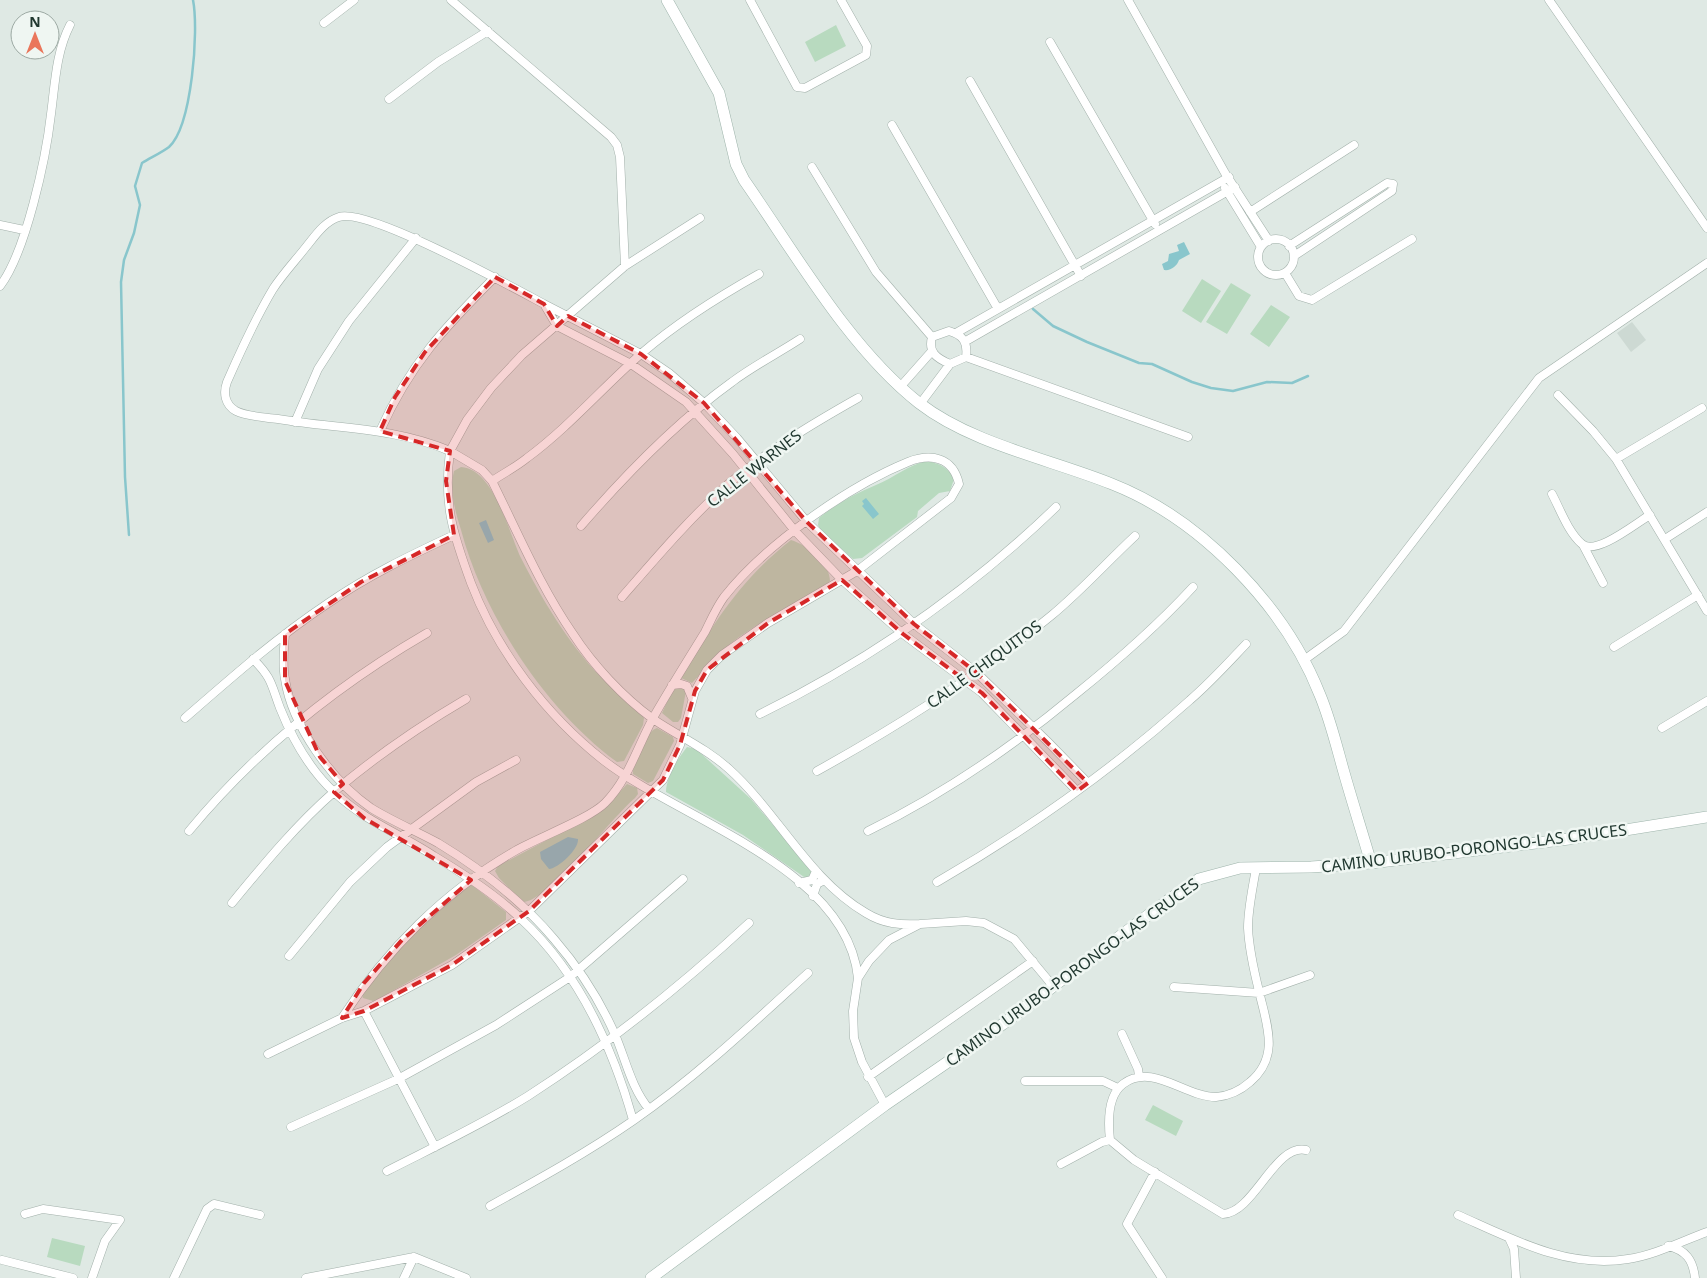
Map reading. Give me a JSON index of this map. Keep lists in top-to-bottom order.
{
  "streets": {
    "main road": ["CAMINO URUBO-PORONGO-LAS CRUCES"],
    "street": ["CALLE WARNES", "CALLE CHIQUITOS"]
  },
  "north": "top"
}
